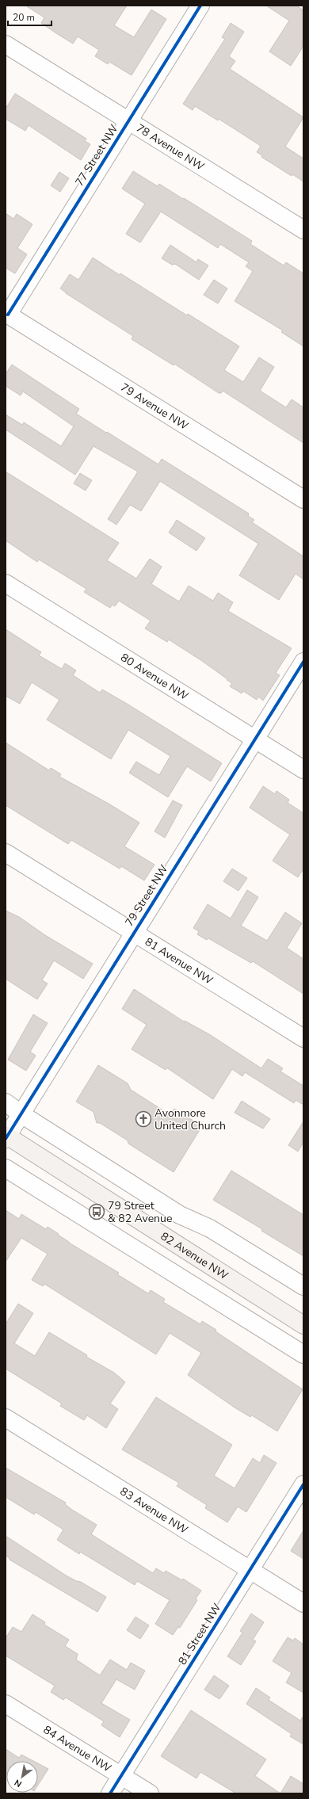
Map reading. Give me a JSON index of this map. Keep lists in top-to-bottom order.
{
  "streets": {
    "main road": ["82 Avenue NW"],
    "street": [
      "78 Avenue NW",
      "77 Street NW",
      "79 Avenue NW",
      "80 Avenue NW",
      "79 Street NW",
      "81 Avenue NW",
      "83 Avenue NW",
      "81 Street NW",
      "84 Avenue NW"
    ]
  },
  "crossings": [
    ["78 Avenue NW", "77 Street NW"],
    ["77 Street NW", "79 Avenue NW"],
    ["80 Avenue NW", "79 Street NW"],
    ["79 Street NW", "81 Avenue NW"],
    ["79 Street NW", "82 Avenue NW"],
    ["83 Avenue NW", "81 Street NW"],
    ["81 Street NW", "84 Avenue NW"]
  ],
  "places": {
    "church": ["Avonmore United Church"],
    "bus stop": ["79 Street & 82 Avenue"]
  },
  "scale_bar": "20 m",
  "north": "bottom left"
}
